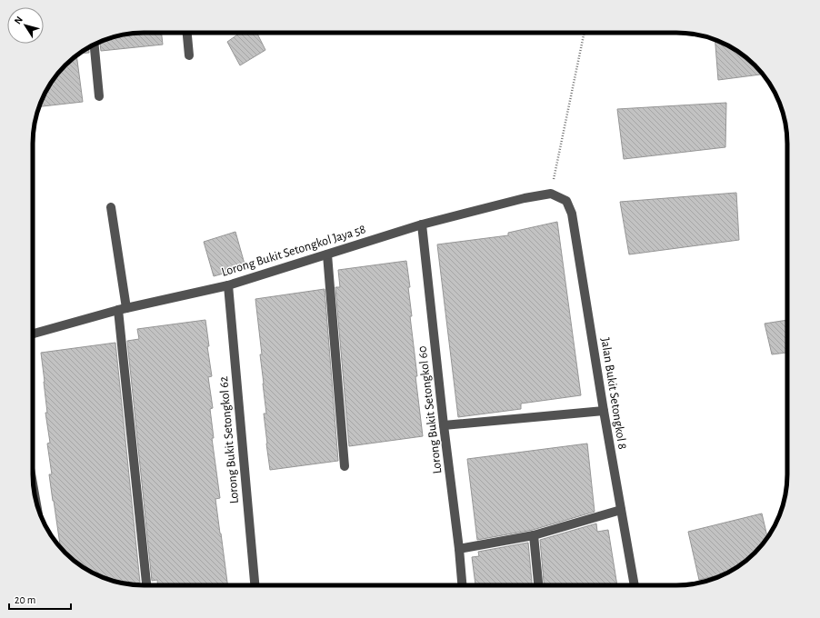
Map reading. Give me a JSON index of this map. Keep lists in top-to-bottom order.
{
  "streets": {
    "street": [
      "Lorong Bukit Setongkol Jaya 58",
      "Jalan Bukit Setongkol 8",
      "Lorong Bukit Setongkol 60",
      "Lorong Bukit Setongkol 62"
    ]
  },
  "crossings": [
    ["Lorong Bukit Setongkol Jaya 58", "Jalan Bukit Setongkol 8"],
    ["Lorong Bukit Setongkol Jaya 58", "Lorong Bukit Setongkol 60"],
    ["Lorong Bukit Setongkol Jaya 58", "Lorong Bukit Setongkol 62"]
  ],
  "scale_bar": "20 m",
  "north": "top left"
}
